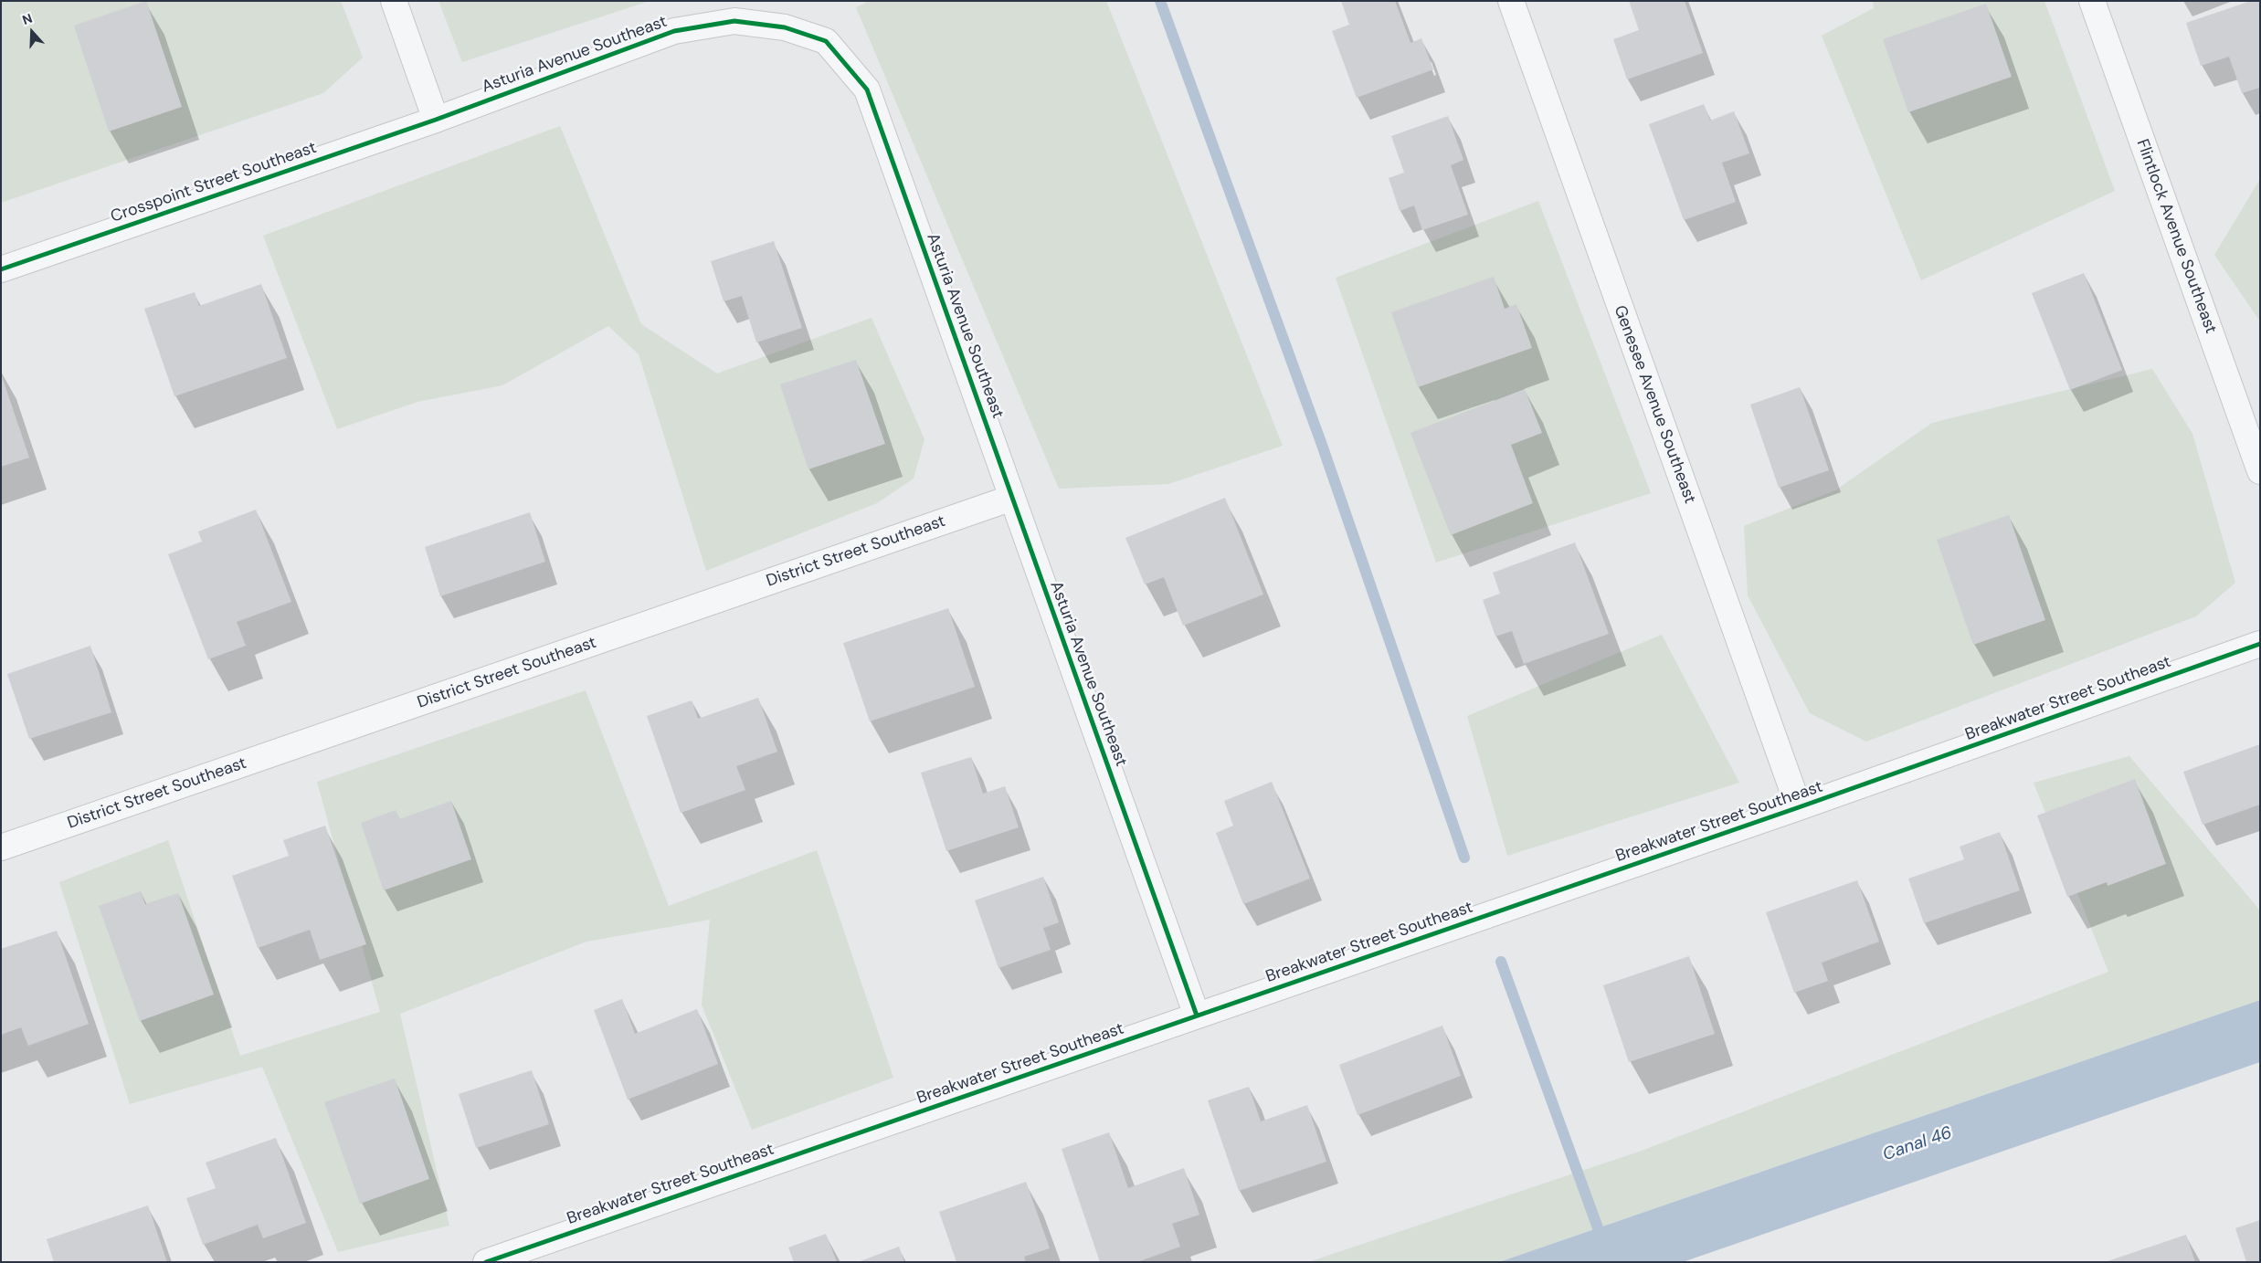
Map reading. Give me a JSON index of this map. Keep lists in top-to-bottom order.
{
  "streets": {
    "street": [
      "Asturia Avenue Southeast",
      "Crosspoint Street Southeast",
      "Flintlock Avenue Southeast",
      "Genesee Avenue Southeast",
      "District Street Southeast",
      "Breakwater Street Southeast"
    ]
  },
  "crossings": [
    ["Asturia Avenue Southeast", "Crosspoint Street Southeast"],
    ["Asturia Avenue Southeast", "District Street Southeast"],
    ["Asturia Avenue Southeast", "Breakwater Street Southeast"],
    ["Genesee Avenue Southeast", "Breakwater Street Southeast"]
  ],
  "water": ["Canal 46"],
  "north": "top"
}
